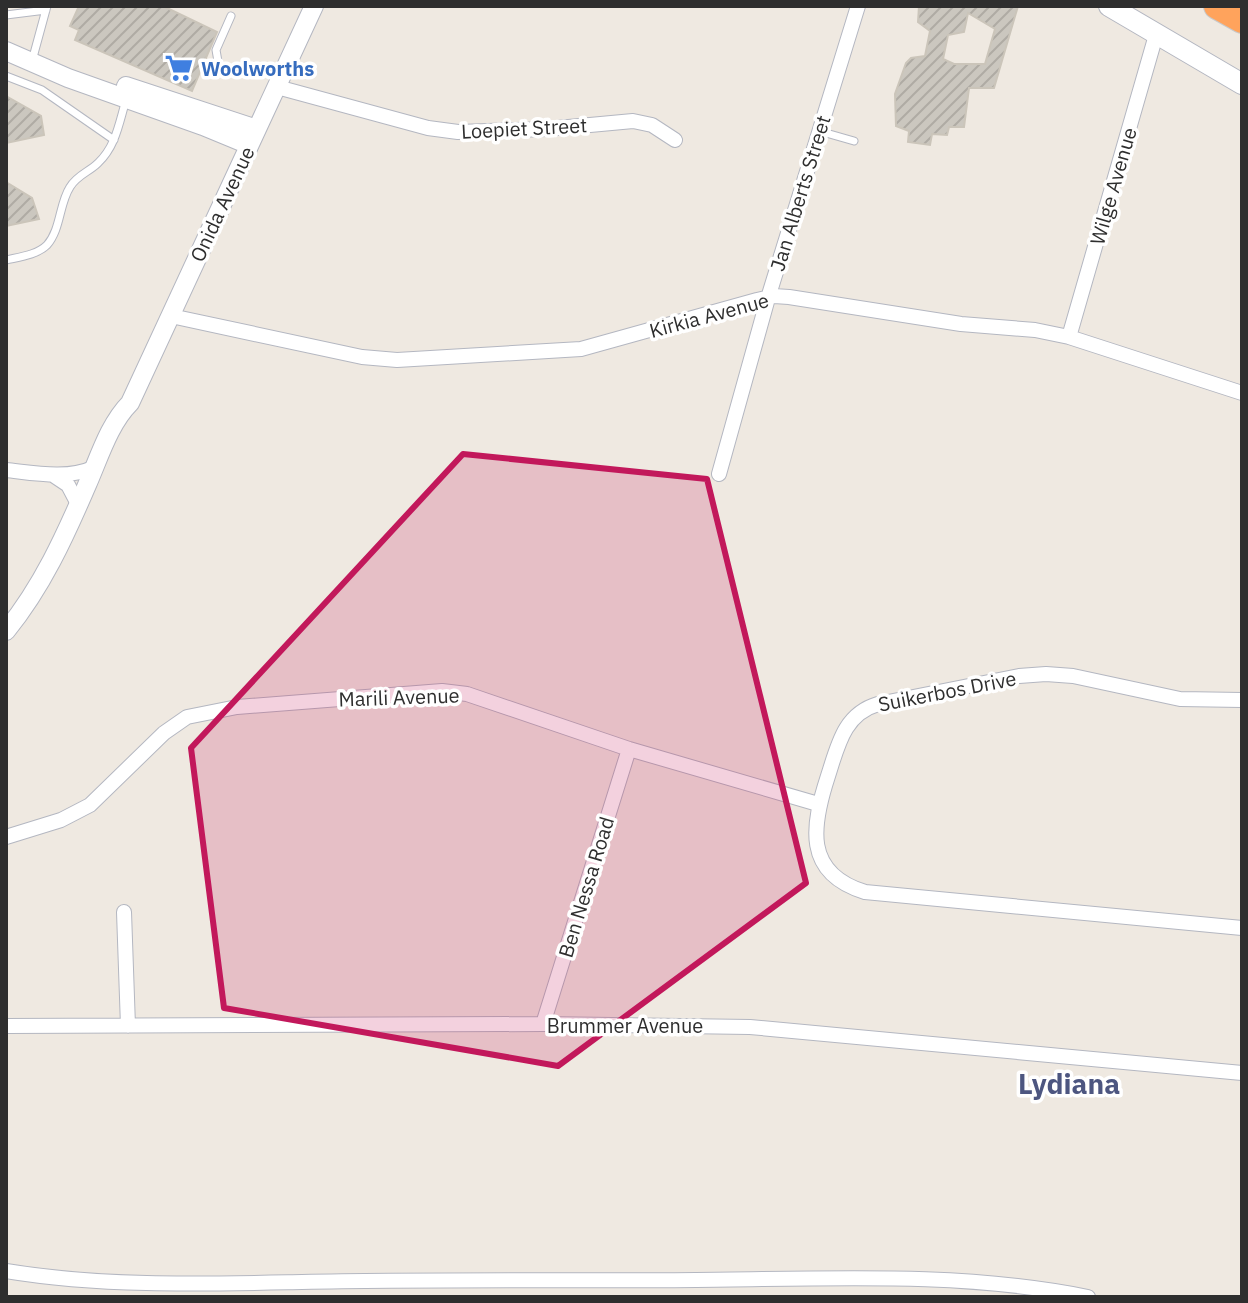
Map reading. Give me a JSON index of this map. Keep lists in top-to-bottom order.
{
  "streets": {
    "street": [
      "Loepiet Street",
      "Wilge Avenue",
      "Jan Alberts Street",
      "Onida Avenue",
      "Kirkia Avenue",
      "Suikerbos Drive",
      "Marili Avenue",
      "Ben Nessa Road",
      "Brummer Avenue"
    ]
  },
  "crossings": [
    ["Loepiet Street", "Onida Avenue"],
    ["Wilge Avenue", "Kirkia Avenue"],
    ["Jan Alberts Street", "Kirkia Avenue"],
    ["Onida Avenue", "Kirkia Avenue"],
    ["Suikerbos Drive", "Marili Avenue"],
    ["Marili Avenue", "Ben Nessa Road"],
    ["Ben Nessa Road", "Brummer Avenue"]
  ],
  "districts": ["Lydiana"],
  "places": {
    "supermarket": ["Woolworths"]
  }
}
